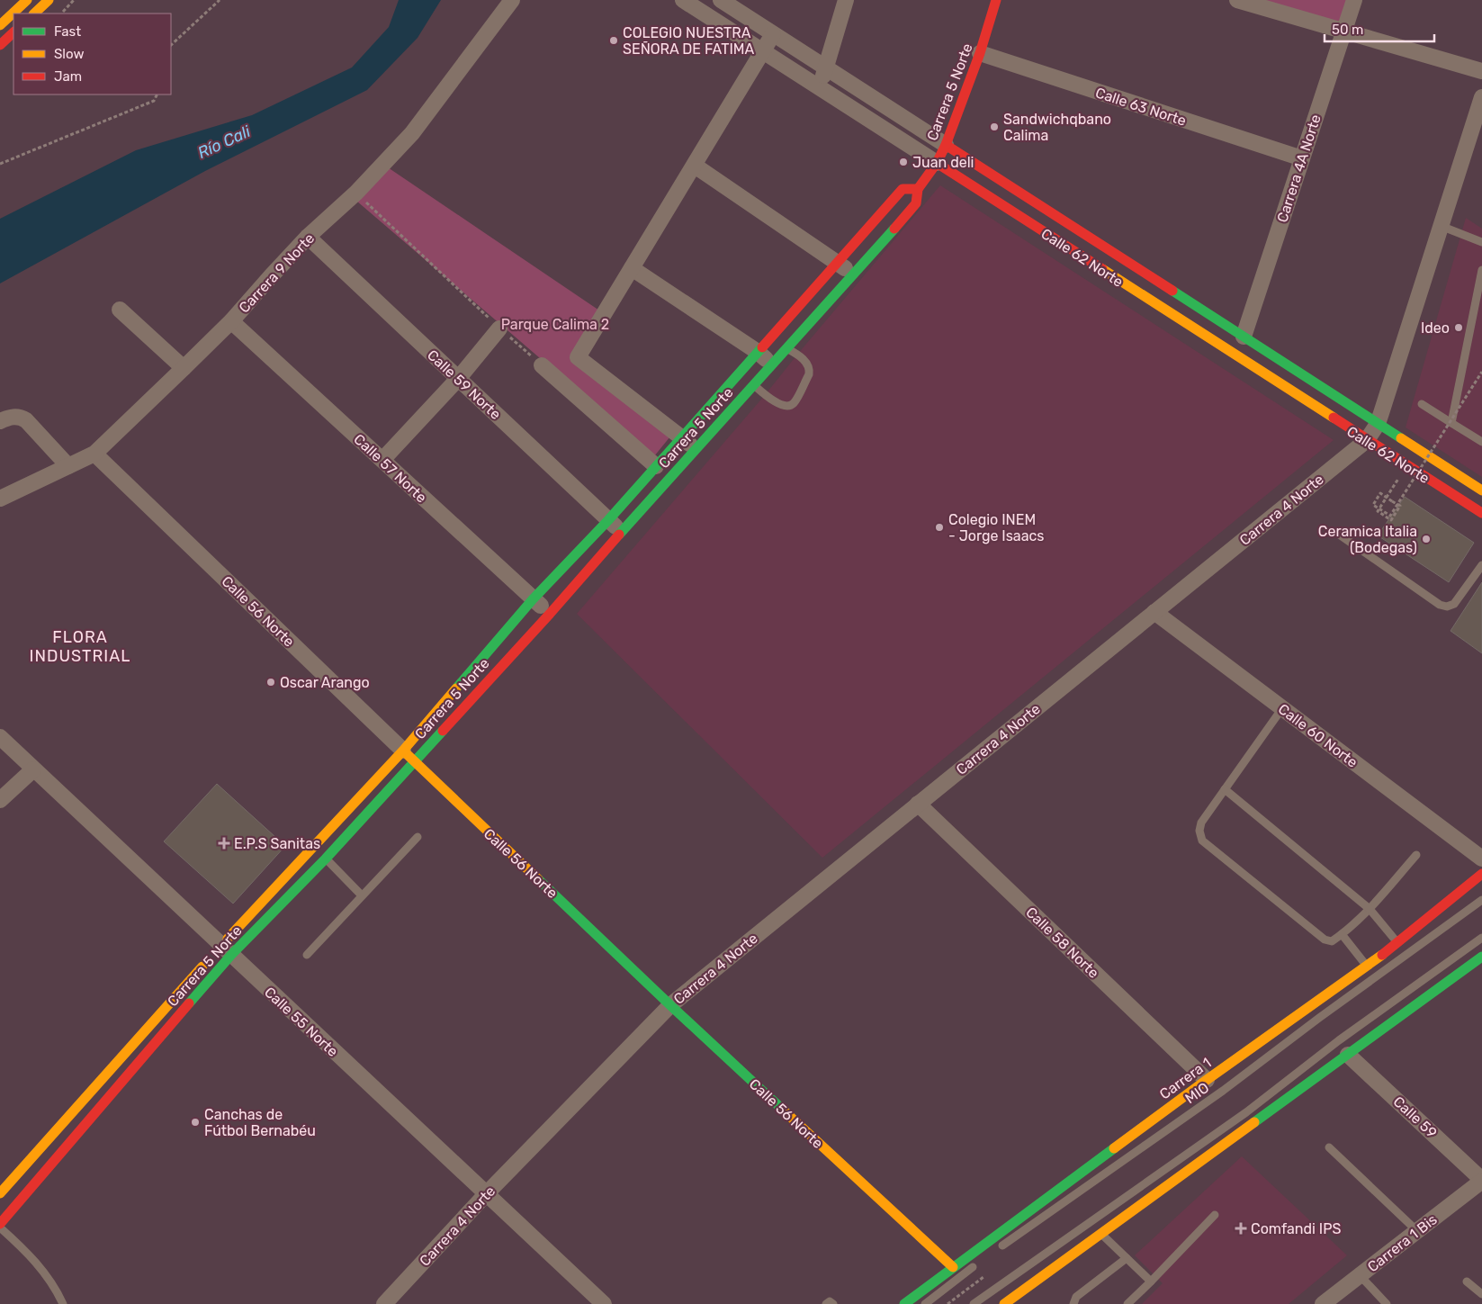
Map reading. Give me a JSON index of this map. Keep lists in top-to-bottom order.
{
  "streets": {
    "street": [
      "Carrera 5 Norte",
      "Calle 63 Norte",
      "Carrera 4A Norte",
      "Calle 62 Norte",
      "Carrera 9 Norte",
      "Calle 59 Norte",
      "Calle 57 Norte",
      "Carrera 4 Norte",
      "Calle 56 Norte",
      "Calle 60 Norte",
      "Calle 58 Norte",
      "Calle 55 Norte",
      "Carrera 1",
      "Calle 59",
      "Carrera 1 Bis"
    ],
    "lane": ["MIO"]
  },
  "crossings": [
    ["Carrera 5 Norte", "Calle 63 Norte"],
    ["Carrera 5 Norte", "Calle 62 Norte"],
    ["Carrera 5 Norte", "Calle 59 Norte"],
    ["Carrera 5 Norte", "Calle 57 Norte"],
    ["Carrera 5 Norte", "Calle 56 Norte"],
    ["Carrera 5 Norte", "Calle 55 Norte"],
    ["Calle 63 Norte", "Carrera 4A Norte"],
    ["Carrera 4A Norte", "Calle 62 Norte"],
    ["Calle 62 Norte", "Carrera 4 Norte"],
    ["Carrera 9 Norte", "Calle 59 Norte"],
    ["Carrera 9 Norte", "Calle 57 Norte"],
    ["Carrera 9 Norte", "Calle 56 Norte"],
    ["Carrera 4 Norte", "Calle 56 Norte"],
    ["Carrera 4 Norte", "Calle 60 Norte"],
    ["Carrera 4 Norte", "Calle 58 Norte"],
    ["Carrera 4 Norte", "Calle 55 Norte"],
    ["Calle 56 Norte", "Carrera 1"],
    ["Calle 58 Norte", "Carrera 1"],
    ["Calle 59", "Carrera 1 Bis"]
  ],
  "districts": ["FLORA INDUSTRIAL"],
  "water": ["Río Cali"],
  "parks": ["Parque Calima 2"],
  "places": {
    "other": [
      "COLEGIO NUESTRA SEÑORA DE FATIMA",
      "Sandwichqbano Calima",
      "Juan deli",
      "Ideo",
      "Colegio INEM - Jorge Isaacs",
      "Ceramica Italia (Bodegas)",
      "Oscar Arango",
      "Canchas de Fútbol Bernabéu"
    ],
    "health": ["E.P.S Sanitas", "Comfandi IPS"]
  },
  "legend": ["Fast", "Slow", "Jam"],
  "scale_bar": "50 m"
}
